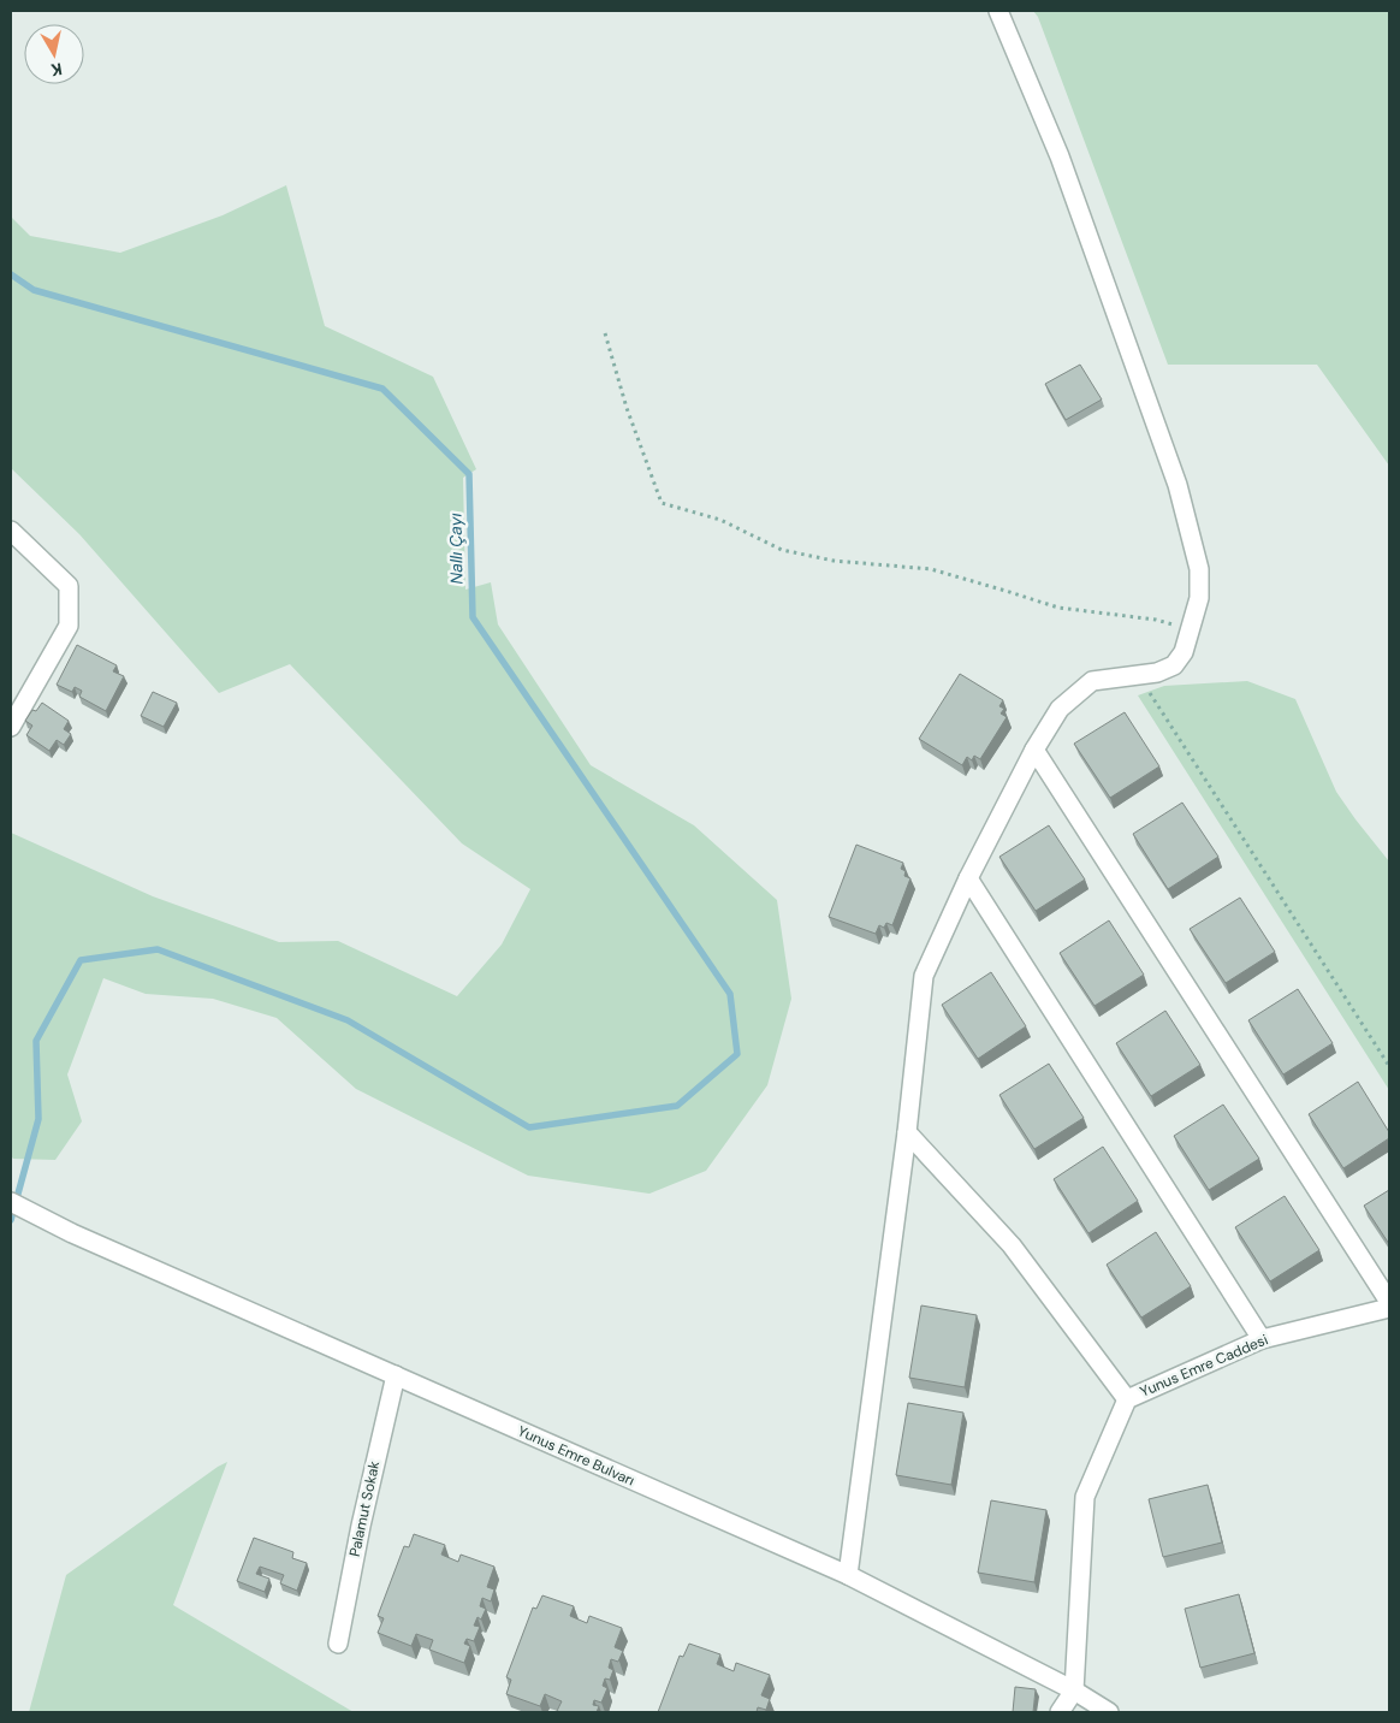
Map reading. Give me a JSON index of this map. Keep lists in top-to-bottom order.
{
  "streets": {
    "street": ["Yunus Emre Caddesi", "Yunus Emre Bulvarı", "Palamut Sokak"]
  },
  "crossings": [
    ["Yunus Emre Caddesi", "Yunus Emre Bulvarı"],
    ["Yunus Emre Bulvarı", "Palamut Sokak"]
  ],
  "water": ["Nallı Çayı"],
  "north": "bottom"
}
